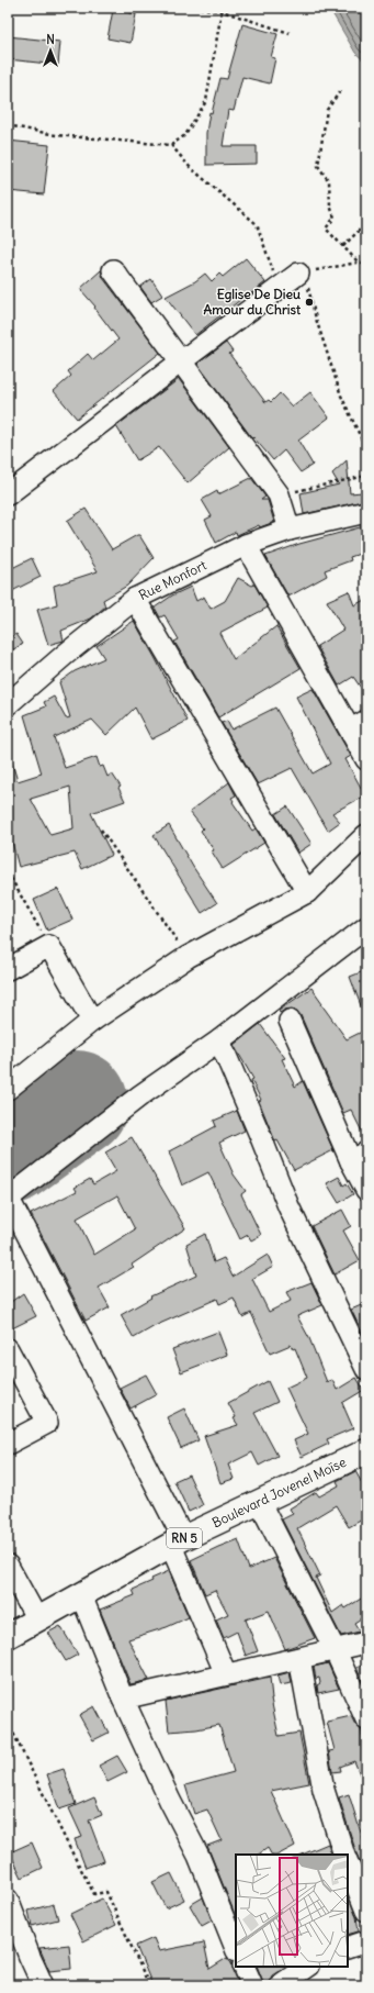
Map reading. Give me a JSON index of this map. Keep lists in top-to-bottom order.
{
  "streets": {
    "main road": ["Boulevard Jovenel Moïse", "RN 5"],
    "street": ["Rue Monfort"]
  },
  "places": ["Eglise De Dieu Amour du Christ"],
  "north": "top"
}
